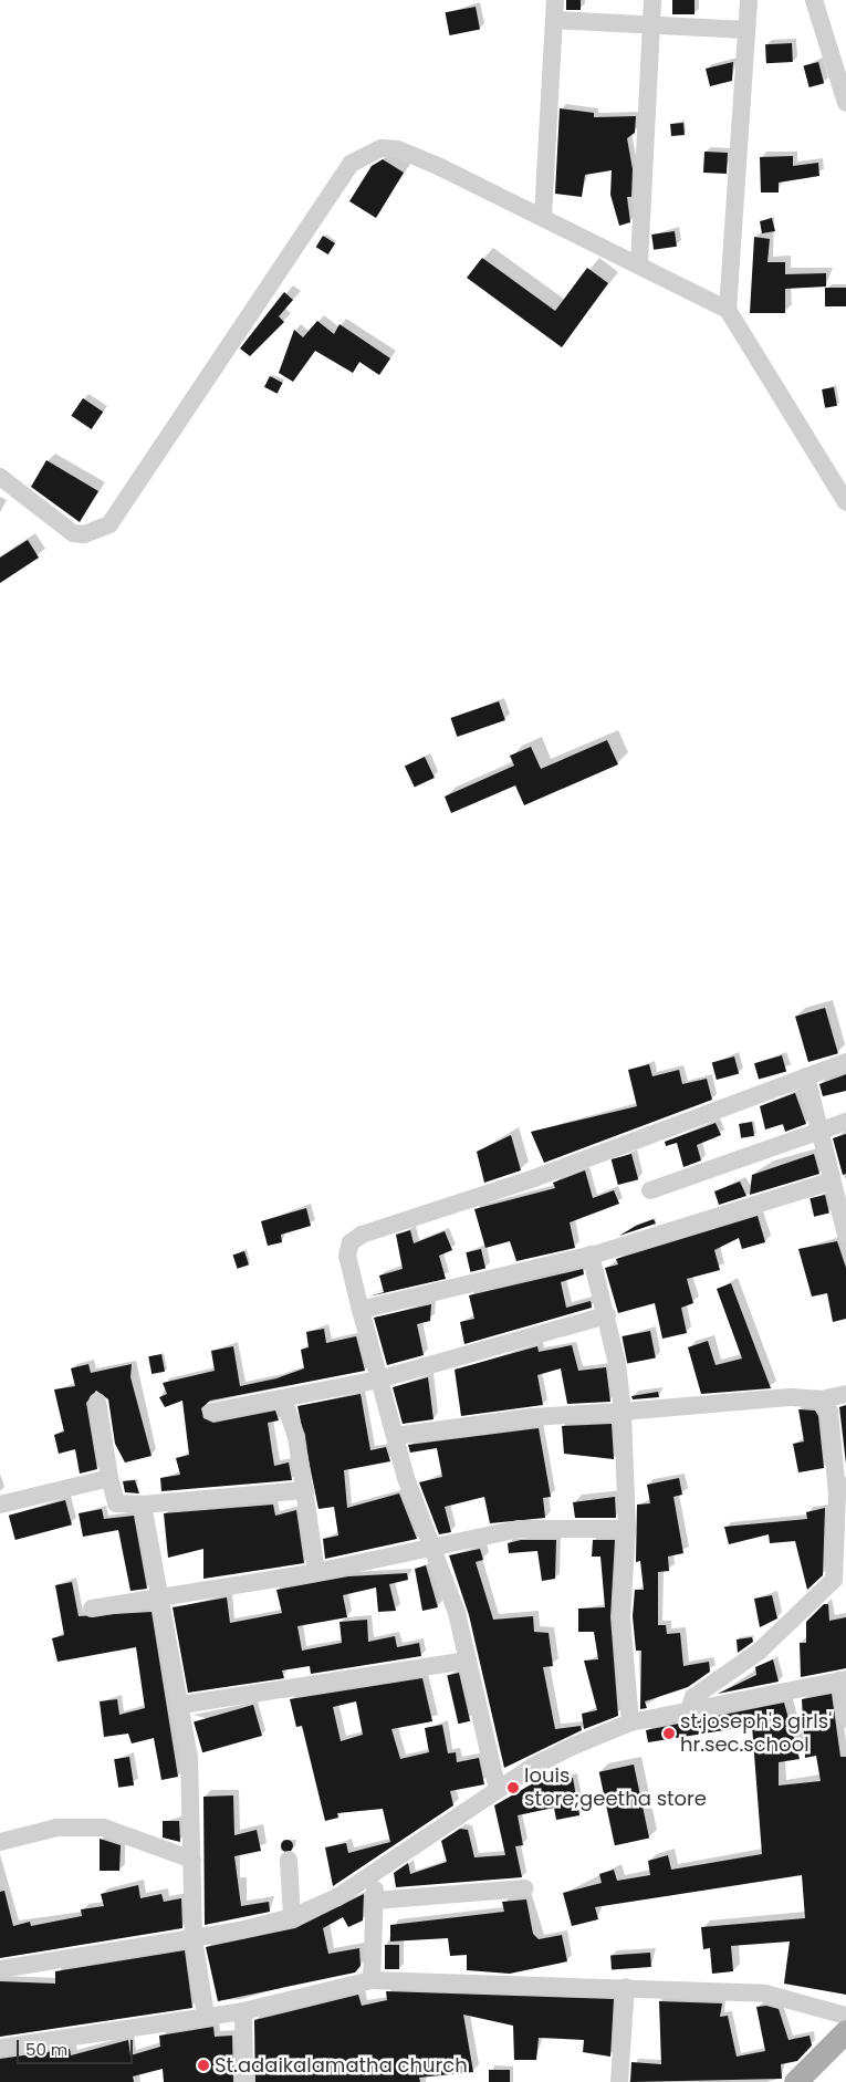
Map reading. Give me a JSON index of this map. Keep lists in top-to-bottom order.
{
  "places": ["st.joseph's girls' hr.sec.school", "louis store;geetha store", "St.adaikalamatha church"],
  "scale_bar": "50 m"
}
